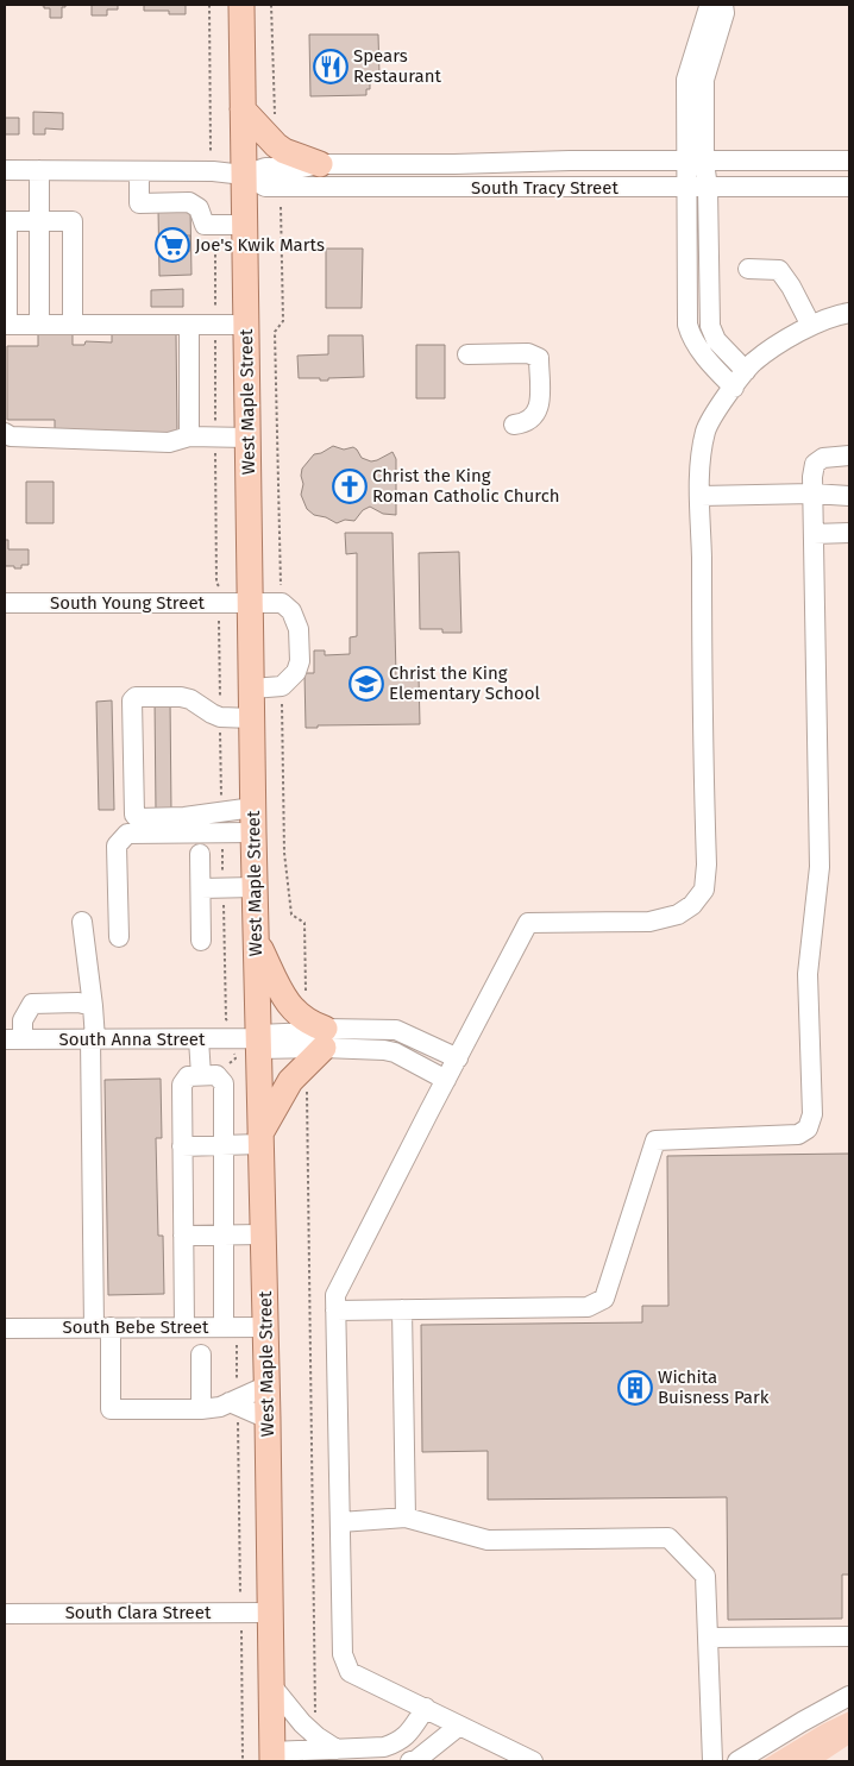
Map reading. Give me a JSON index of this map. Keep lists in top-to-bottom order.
{
  "streets": {
    "main road": ["West Maple Street"],
    "street": [
      "South Tracy Street",
      "South Young Street",
      "South Anna Street",
      "South Bebe Street",
      "South Clara Street"
    ]
  },
  "crossings": [
    ["South Tracy Street", "West Maple Street"],
    ["West Maple Street", "South Young Street"],
    ["West Maple Street", "South Anna Street"],
    ["West Maple Street", "South Bebe Street"],
    ["West Maple Street", "South Clara Street"]
  ],
  "places": {
    "restaurant": ["Spears Restaurant"],
    "supermarket": ["Joe's Kwik Marts"],
    "church": ["Christ the King Roman Catholic Church"],
    "school or university": ["Christ the King Elementary School"],
    "building": ["Wichita Buisness Park"]
  }
}
